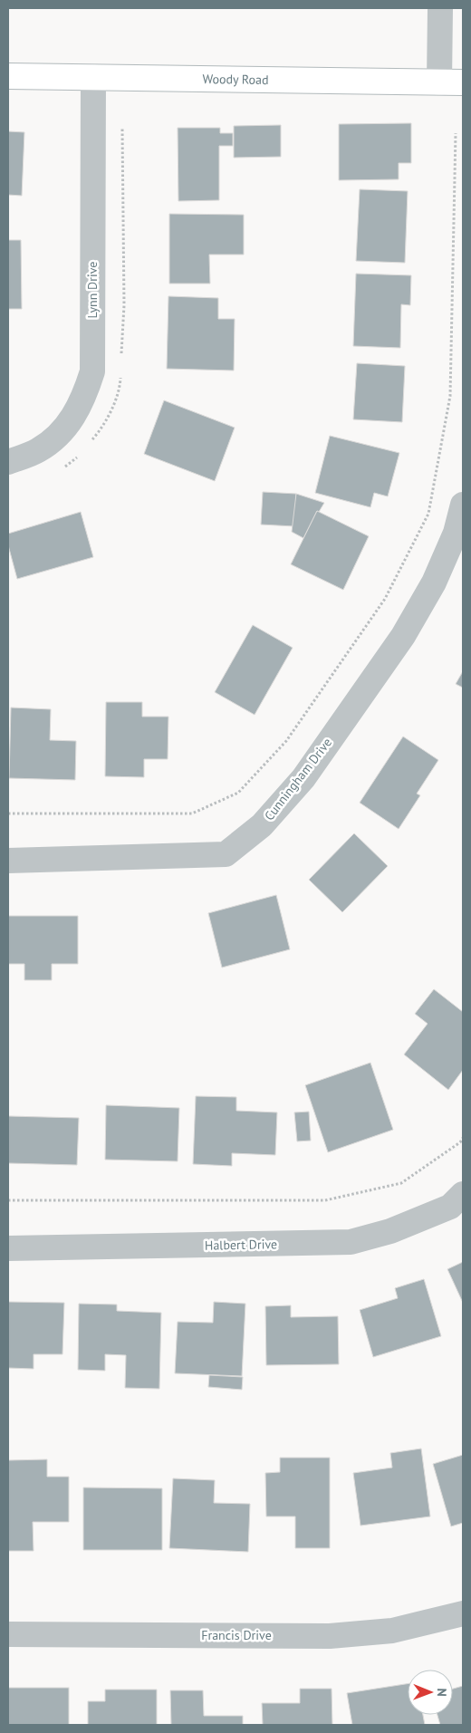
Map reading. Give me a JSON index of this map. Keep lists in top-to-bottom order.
{
  "streets": {
    "street": [
      "Woody Road",
      "Lynn Drive",
      "Cunningham Drive",
      "Halbert Drive",
      "Francis Drive"
    ]
  },
  "crossings": [
    ["Woody Road", "Lynn Drive"]
  ],
  "north": "right"
}
